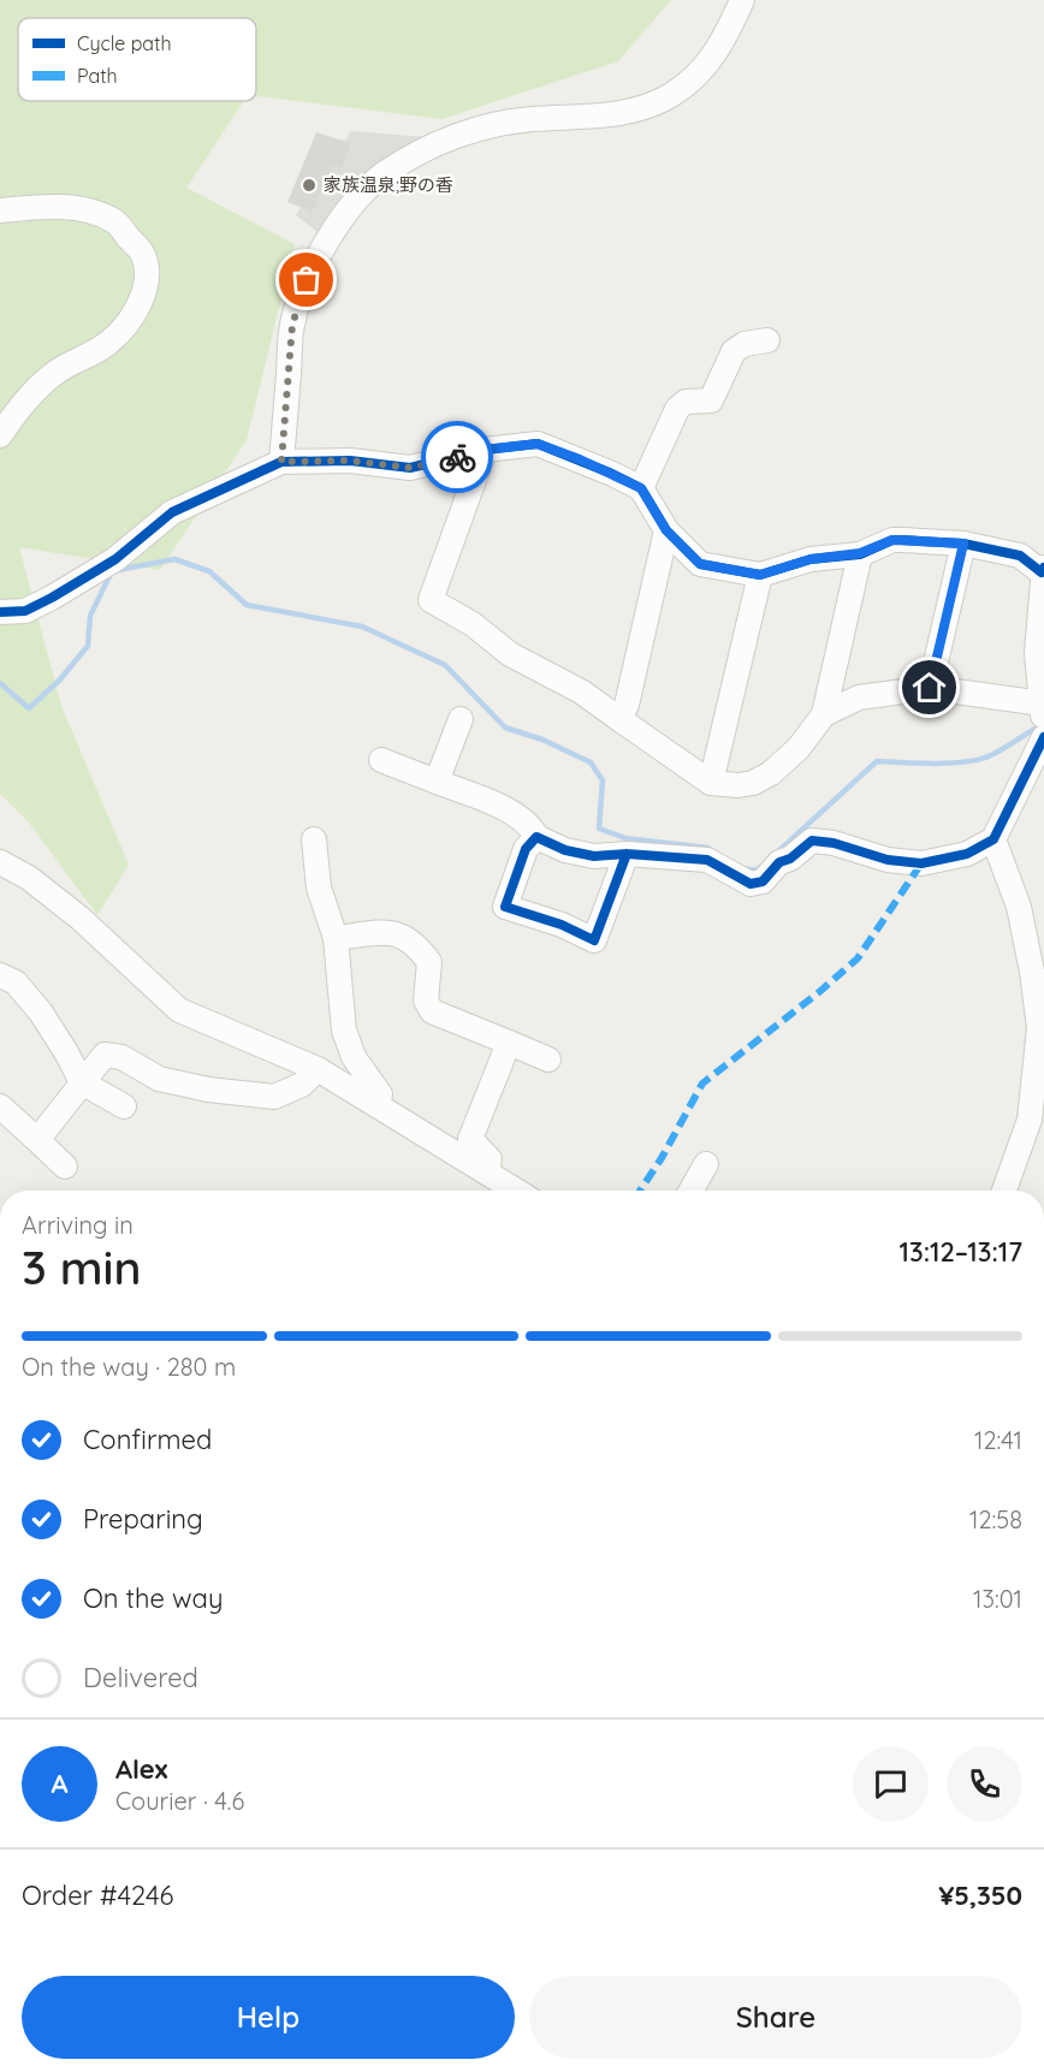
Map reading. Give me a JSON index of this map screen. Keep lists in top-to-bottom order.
{
  "places": ["家族温泉;野の香"],
  "legend": ["Cycle path", "Path"],
  "page": {
    "heading": ["3 min", "Arriving in", "13:12–13:17"],
    "panel": [
      "Alex",
      "Courier · 4.6",
      "Order #4246",
      "¥5,350"
    ],
    "bar": "On the way · 280 m",
    "list": [
      ["Confirmed", "12:41"],
      ["Preparing", "12:58"],
      ["On the way", "13:01"],
      "Delivered"
    ],
    "round": "A",
    "buttons": ["Help", "Share"]
  }
}
